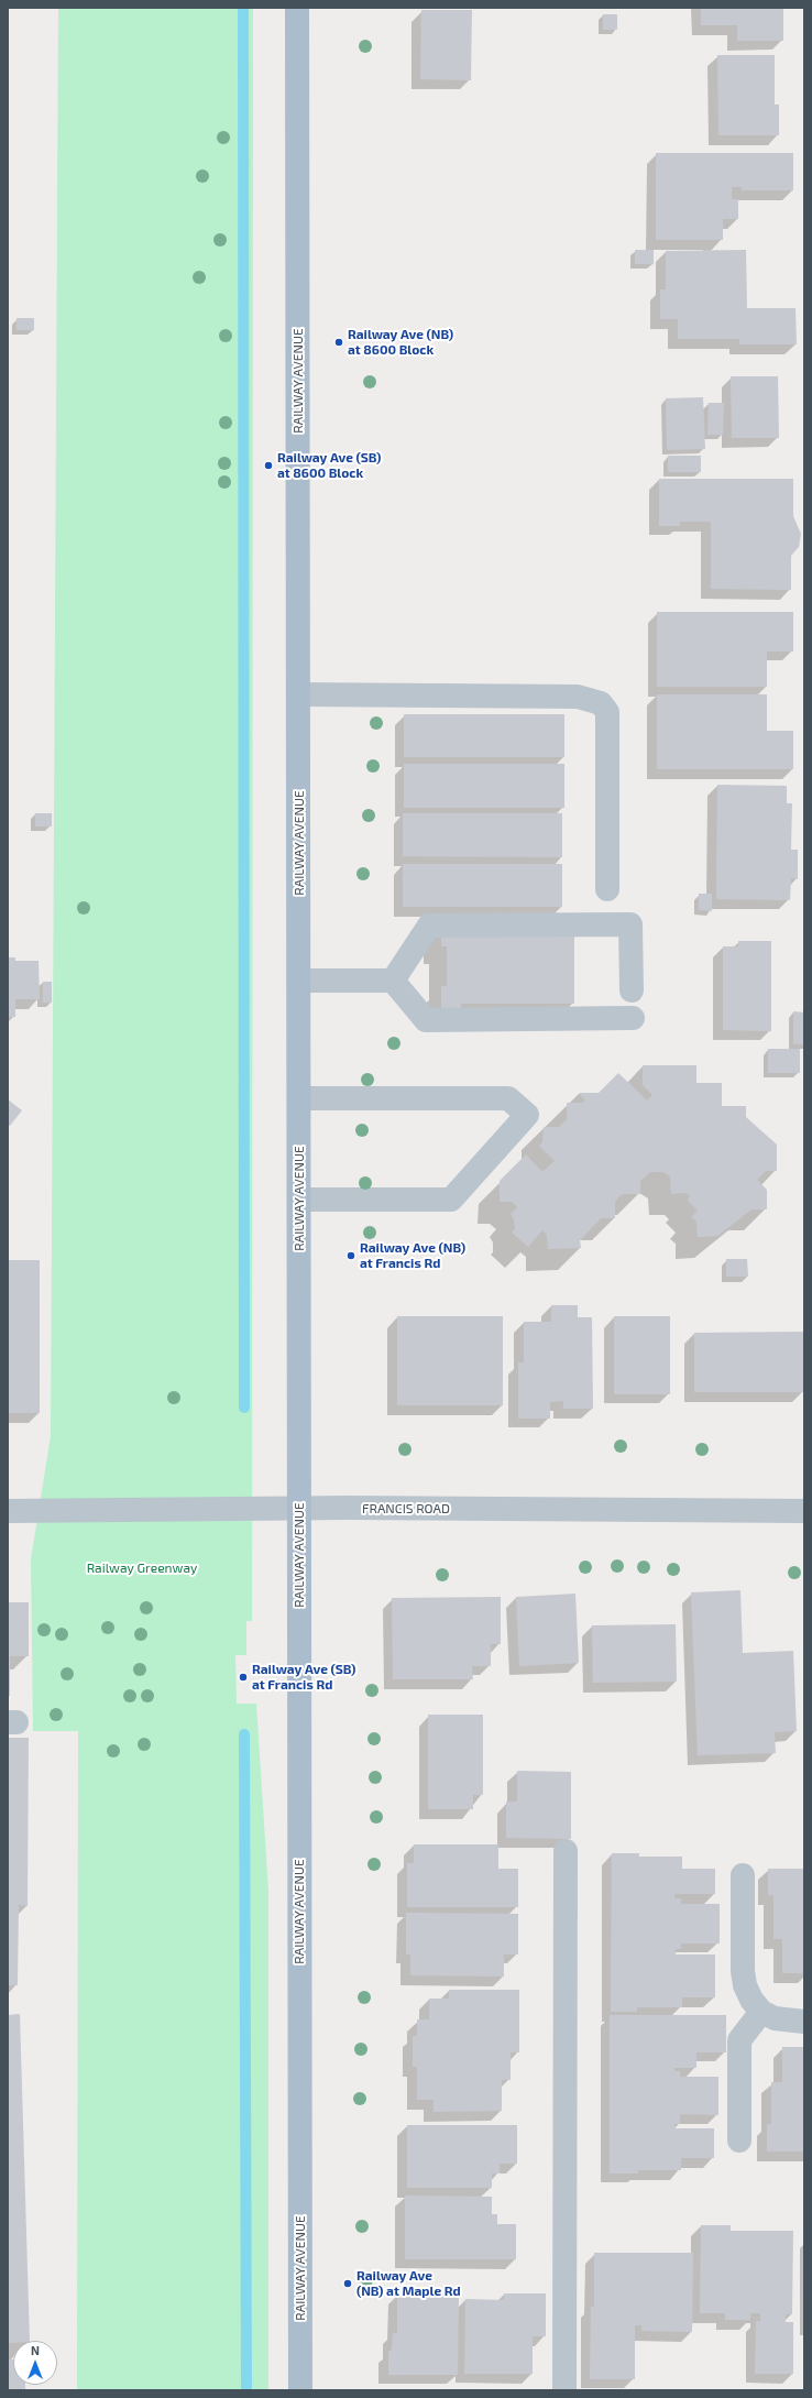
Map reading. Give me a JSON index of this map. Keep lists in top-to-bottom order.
{
  "streets": {
    "main road": ["RAILWAY AVENUE"],
    "street": ["FRANCIS ROAD"]
  },
  "crossings": [
    ["RAILWAY AVENUE", "FRANCIS ROAD"]
  ],
  "parks": ["Railway Greenway"],
  "places": [
    "Railway Ave (NB) at 8600 Block",
    "Railway Ave (SB) at 8600 Block",
    "Railway Ave (NB) at Francis Rd",
    "Railway Ave (SB) at Francis Rd",
    "Railway Ave (NB) at Maple Rd"
  ],
  "north": "top"
}
